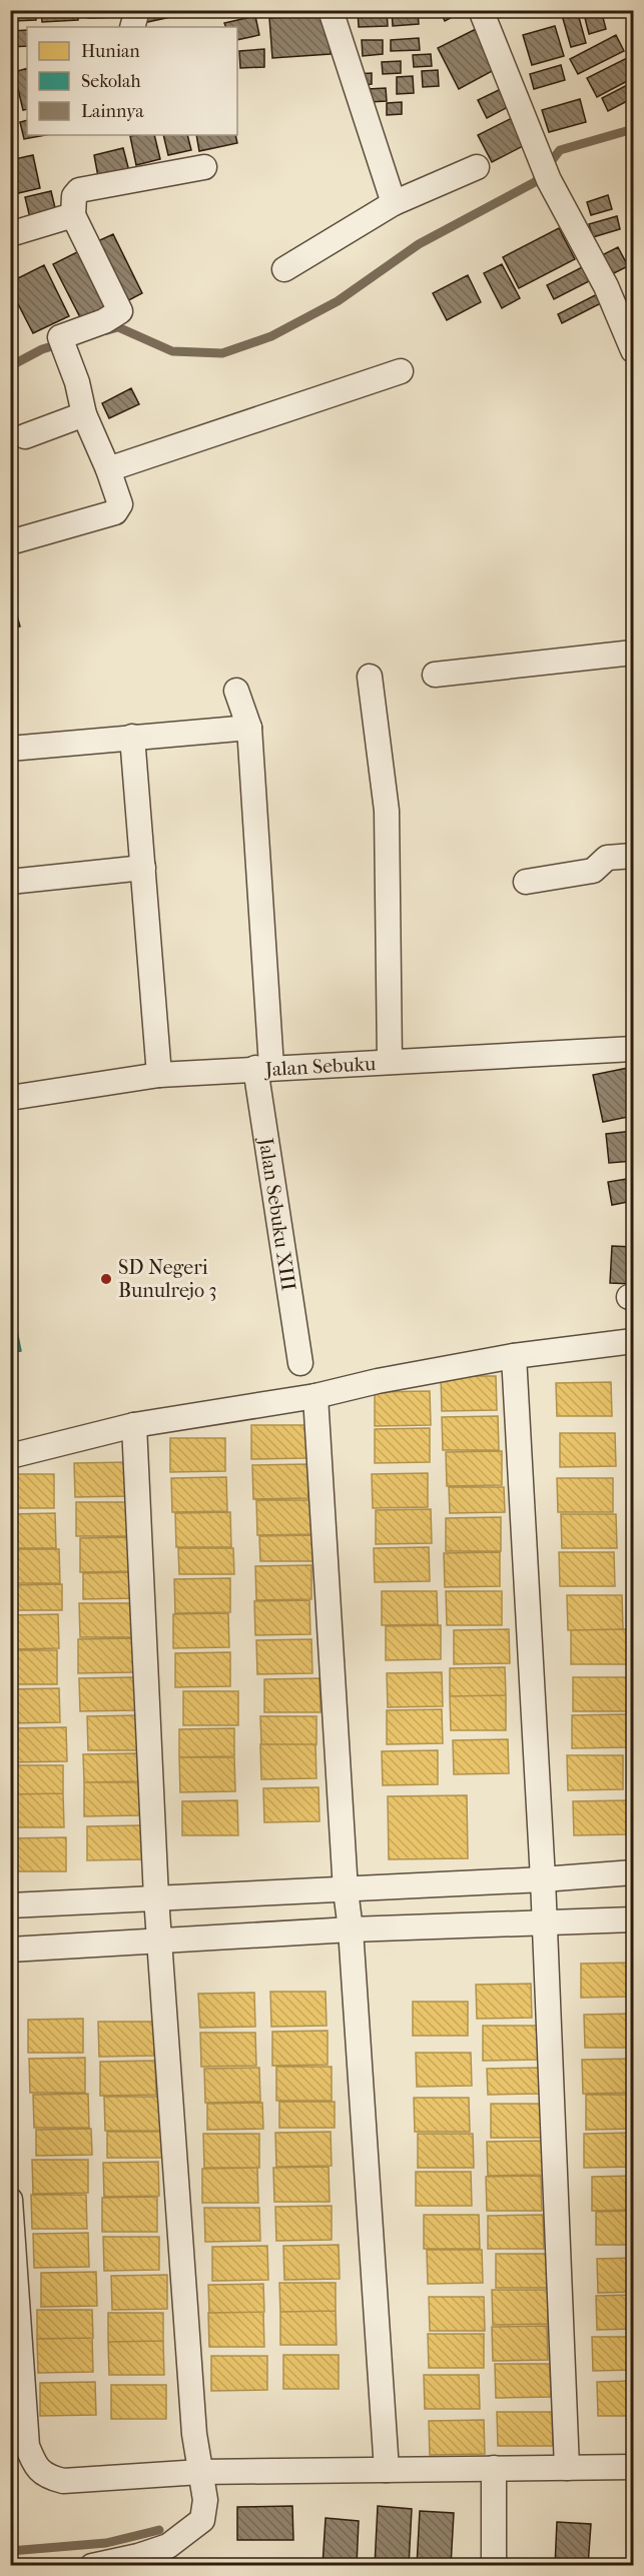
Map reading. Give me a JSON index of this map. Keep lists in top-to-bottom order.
{
  "streets": {
    "street": ["Jalan Sebuku", "Jalan Sebuku XIII"]
  },
  "crossings": [
    ["Jalan Sebuku", "Jalan Sebuku XIII"]
  ],
  "places": ["SD Negeri Bunulrejo 3"],
  "legend": ["Hunian", "Sekolah", "Lainnya"]
}
